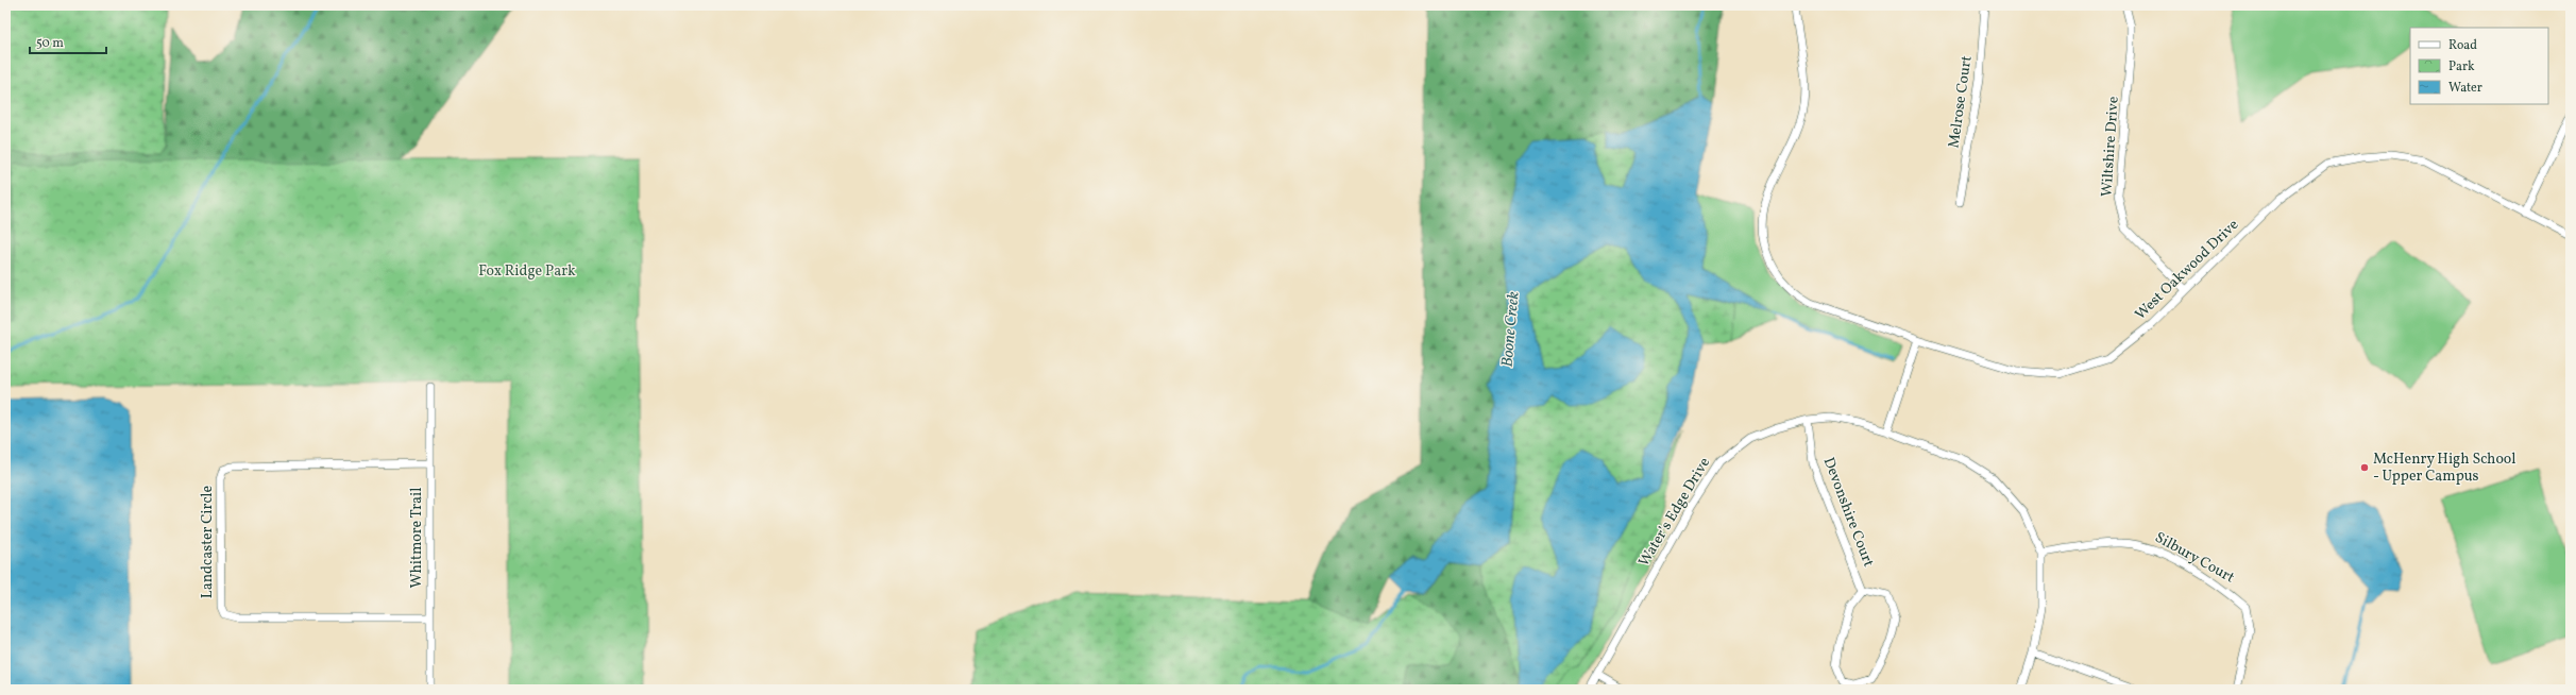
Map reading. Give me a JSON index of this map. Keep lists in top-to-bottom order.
{
  "streets": {
    "street": [
      "Melrose Court",
      "Wiltshire Drive",
      "West Oakwood Drive",
      "Water’s Edge Drive",
      "Devonshire Court",
      "Whitmore Trail",
      "Landcaster Circle",
      "Silbury Court"
    ]
  },
  "crossings": [
    ["Wiltshire Drive", "West Oakwood Drive"],
    ["Water’s Edge Drive", "Devonshire Court"],
    ["Water’s Edge Drive", "Silbury Court"],
    ["Whitmore Trail", "Landcaster Circle"]
  ],
  "water": ["Boone Creek"],
  "parks": ["Fox Ridge Park"],
  "places": ["McHenry High School - Upper Campus"],
  "legend": ["Road", "Park", "Water"],
  "scale_bar": "50 m"
}
